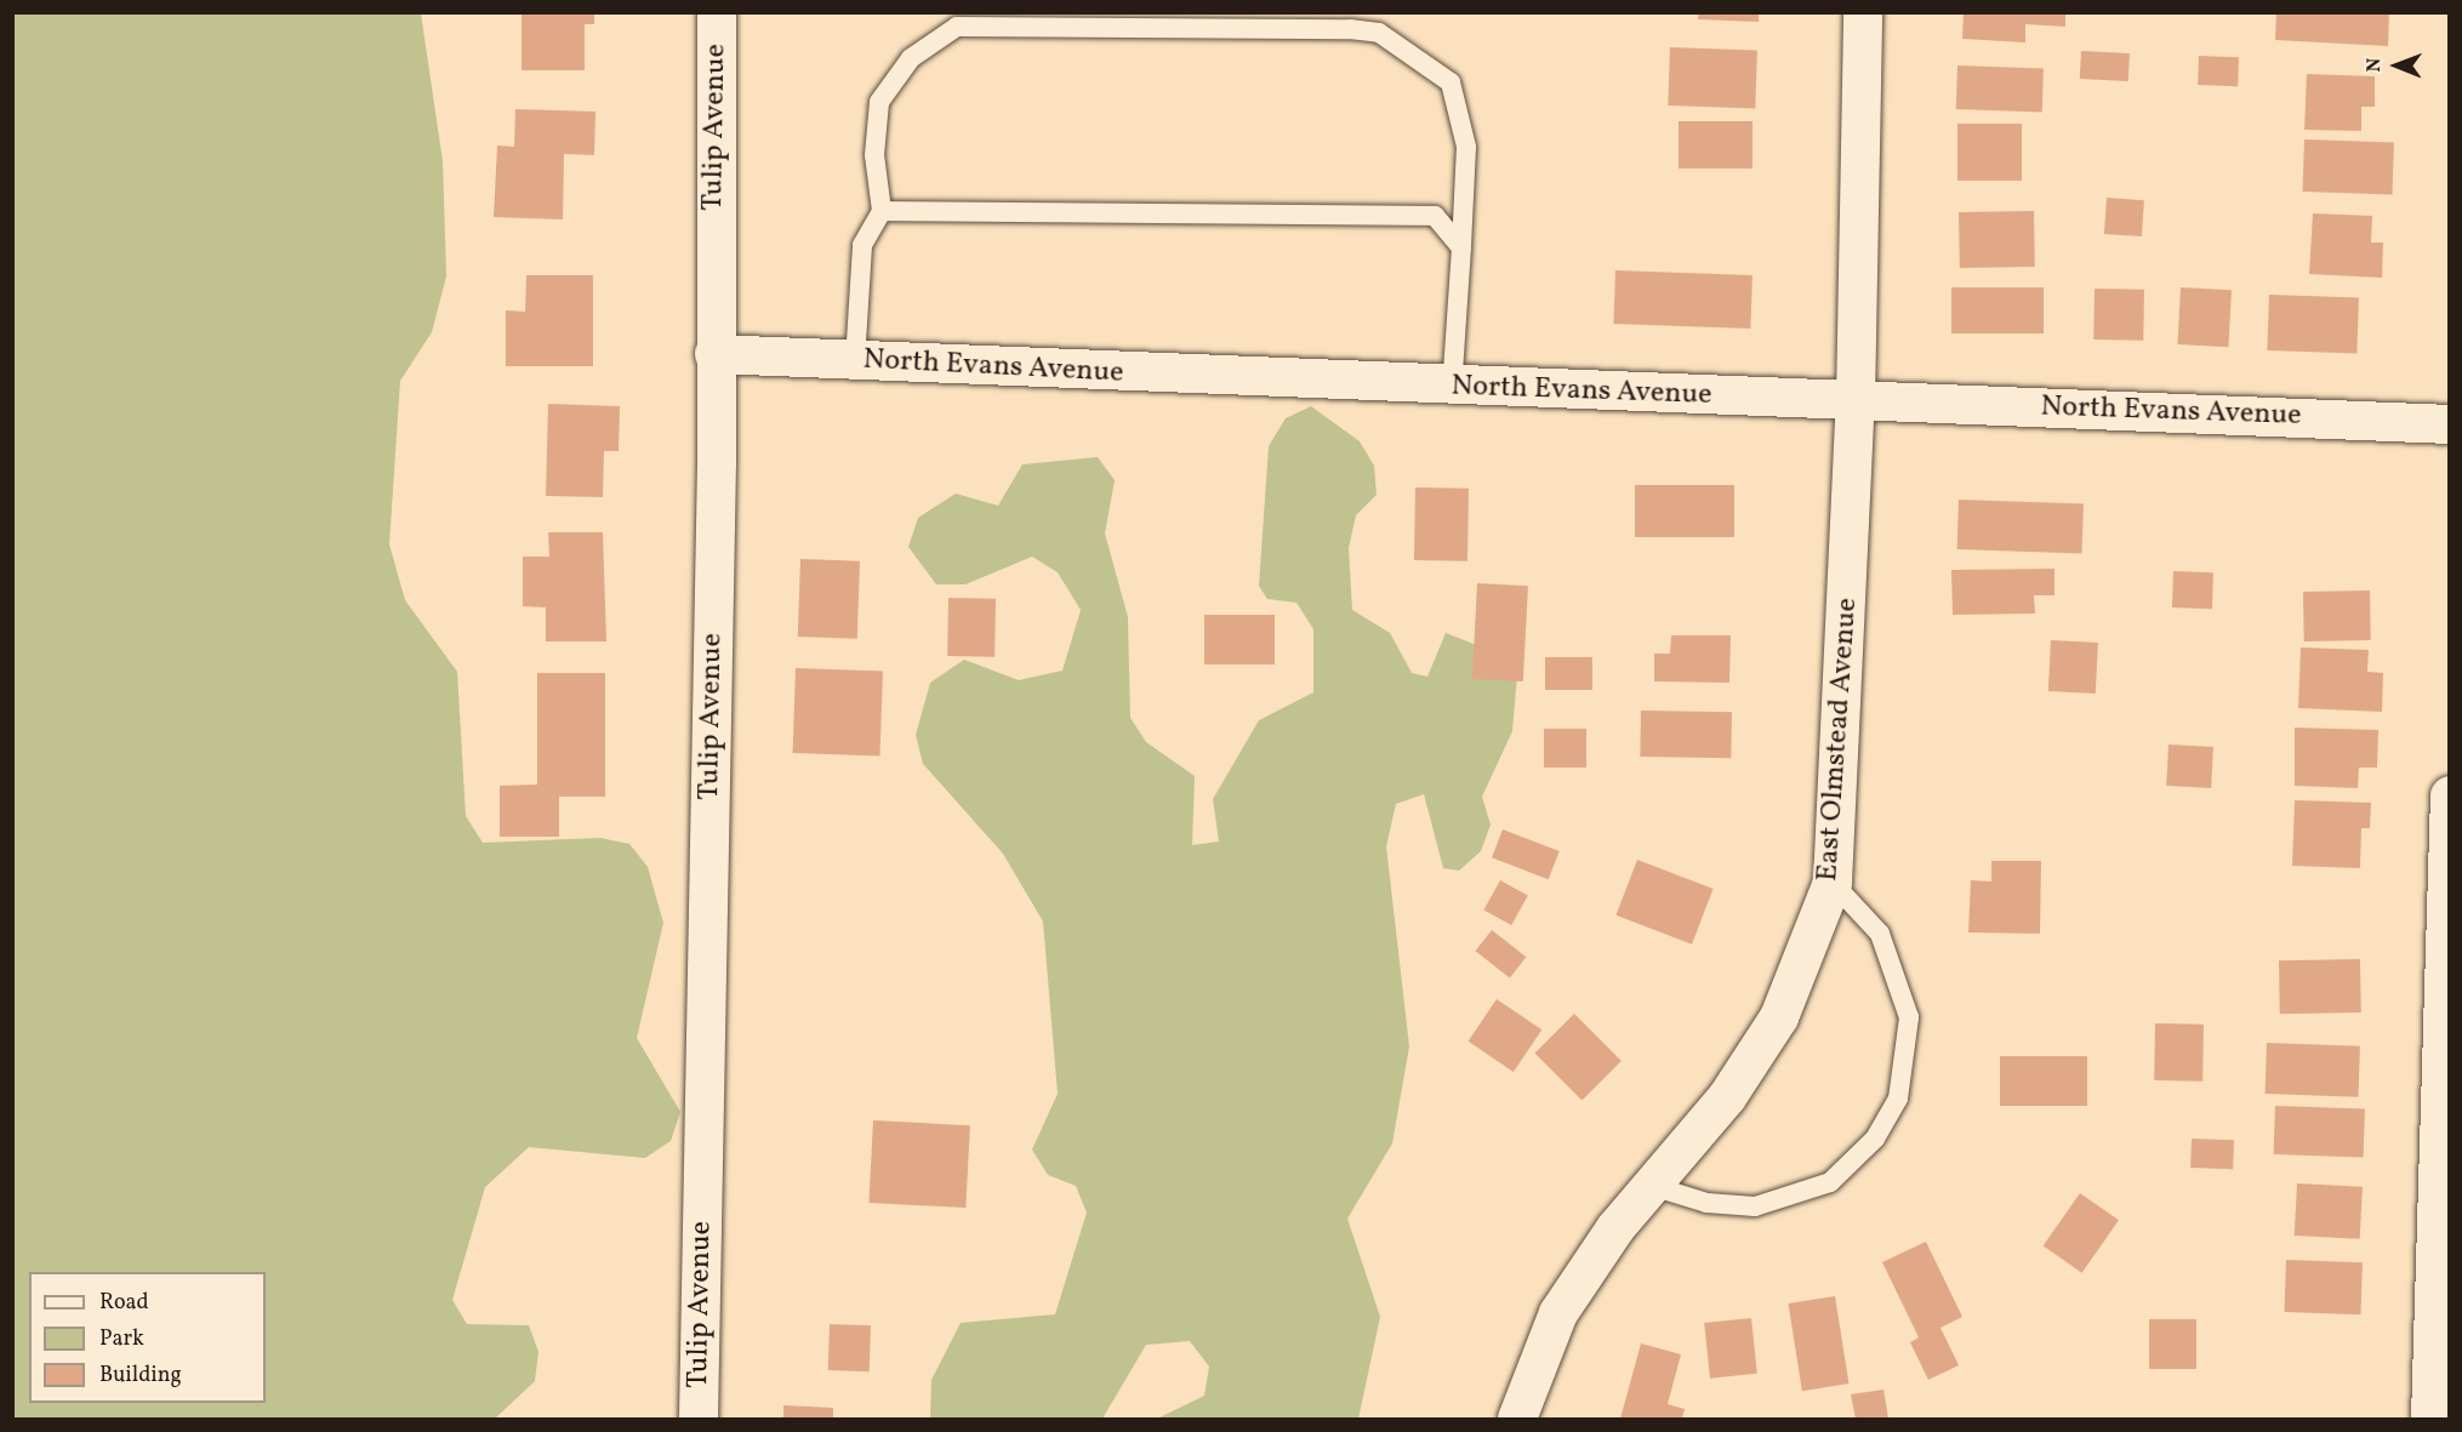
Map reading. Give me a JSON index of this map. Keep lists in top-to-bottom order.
{
  "streets": {
    "street": ["Tulip Avenue", "North Evans Avenue", "East Olmstead Avenue"]
  },
  "crossings": [
    ["Tulip Avenue", "North Evans Avenue"],
    ["North Evans Avenue", "East Olmstead Avenue"]
  ],
  "legend": ["Road", "Park", "Building"],
  "north": "left"
}
